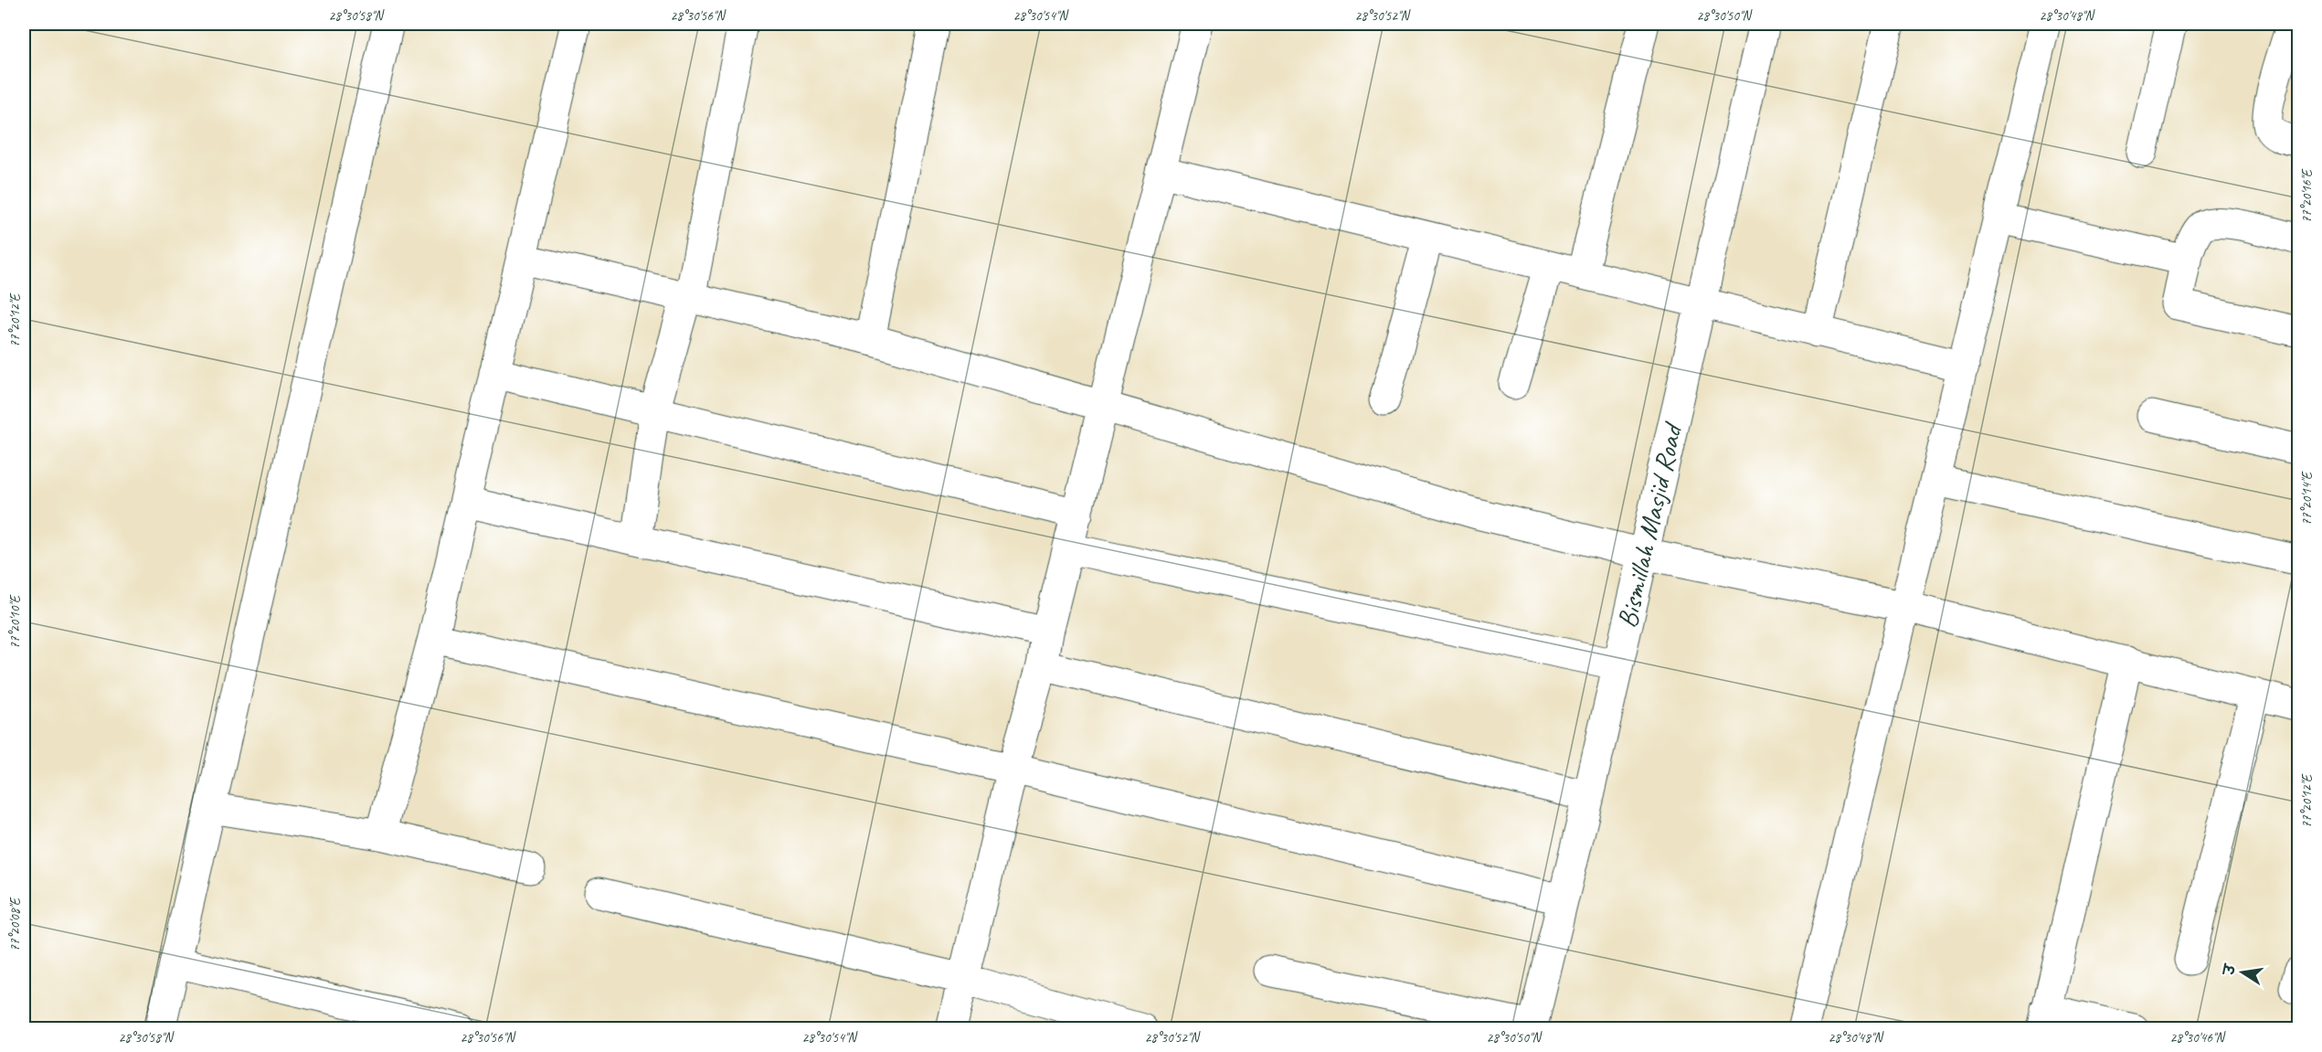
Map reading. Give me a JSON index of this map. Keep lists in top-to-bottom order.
{
  "streets": {
    "street": ["Bismillah Masjid Road"]
  },
  "north": "left",
  "coordinates": [
    "28°30'58\"N",
    "28°30'56\"N",
    "28°30'54\"N",
    "28°30'52\"N",
    "28°30'50\"N",
    "28°30'48\"N",
    "77°20'16\"E",
    "77°20'12\"E",
    "77°20'14\"E",
    "77°20'10\"E",
    "77°20'08\"E",
    "28°30'46\"N"
  ]
}
